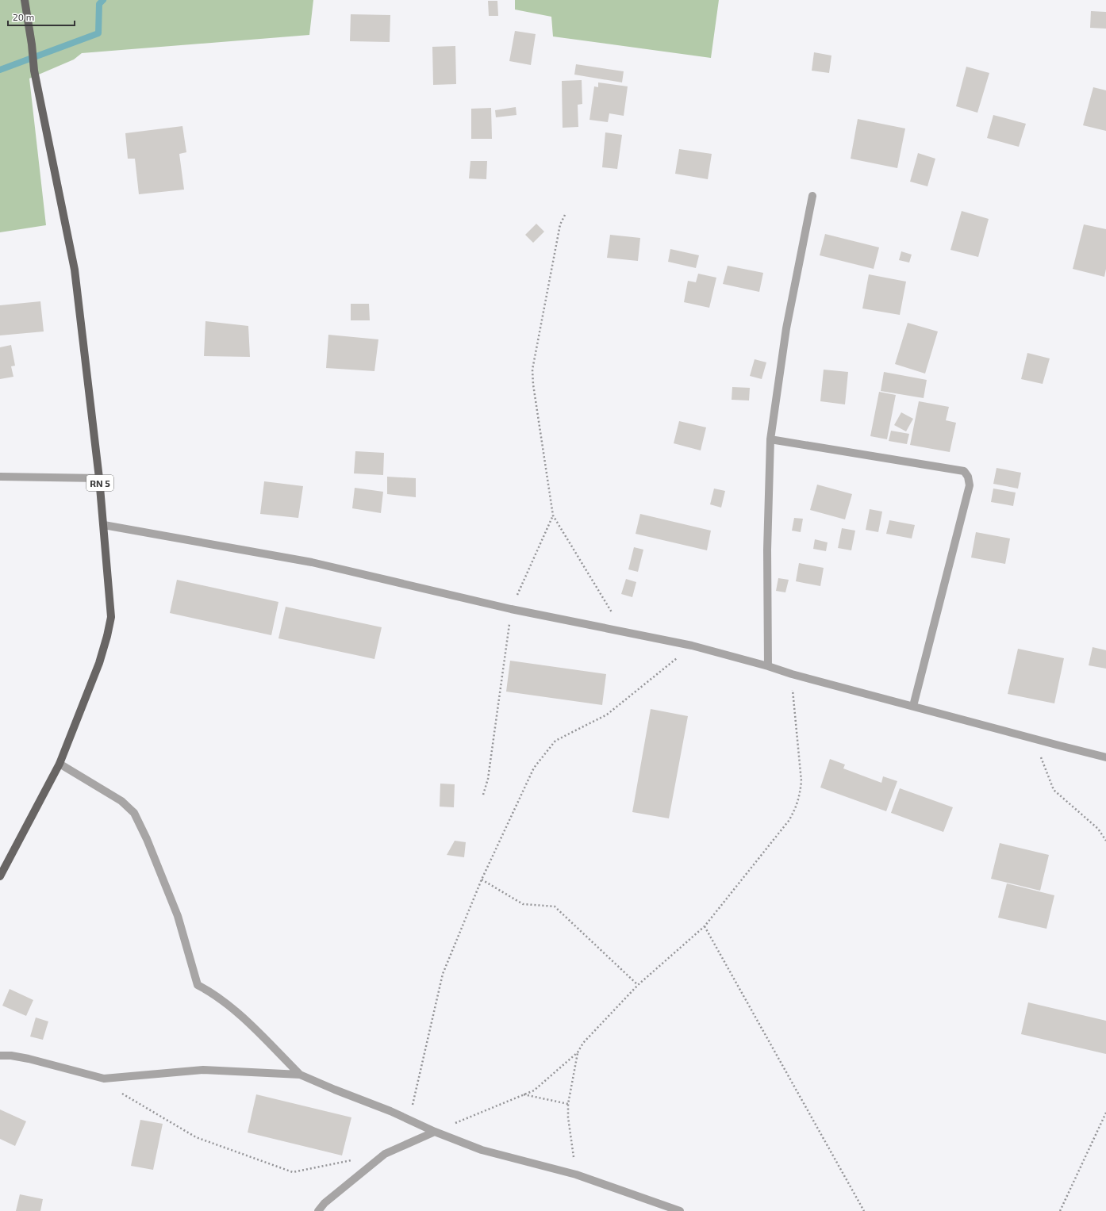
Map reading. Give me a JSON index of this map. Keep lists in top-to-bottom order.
{
  "streets": {
    "main road": ["RN 5"]
  },
  "scale_bar": "20 m"
}
